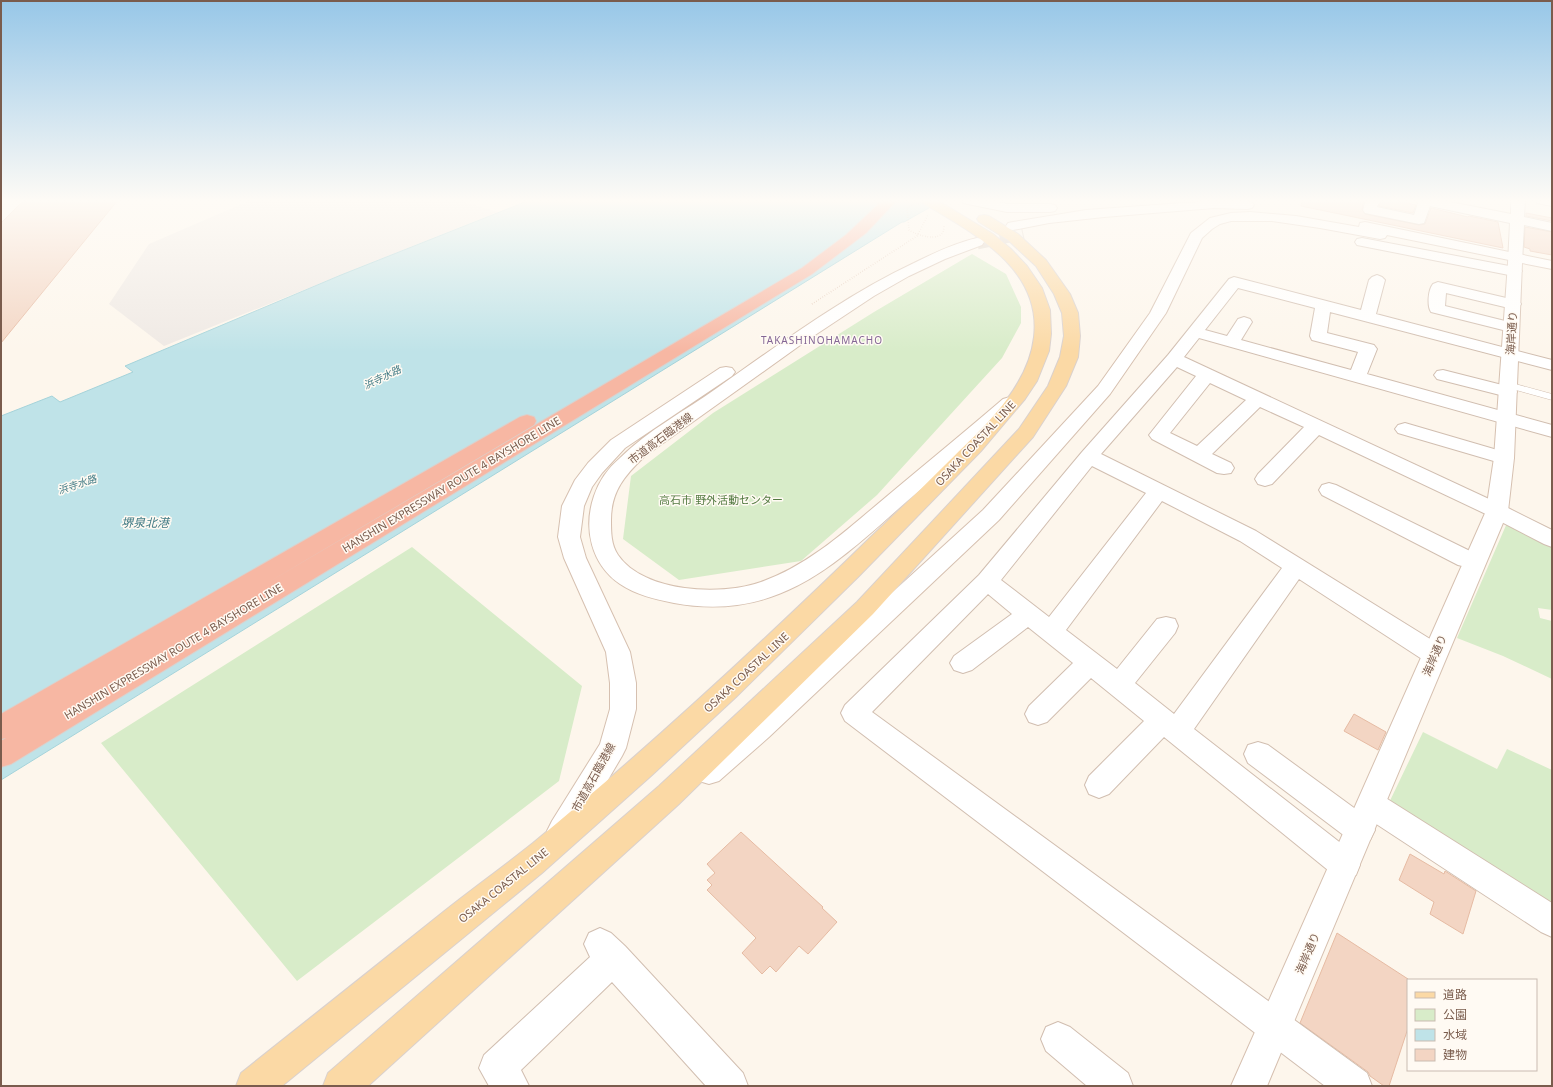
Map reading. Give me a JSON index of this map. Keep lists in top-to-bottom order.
{
  "streets": {
    "highway": ["HANSHIN EXPRESSWAY ROUTE 4 BAYSHORE LINE"],
    "main road": ["OSAKA COASTAL LINE"],
    "street": ["海岸通り", "市道高石臨港線"]
  },
  "crossings": [
    ["市道高石臨港線", "OSAKA COASTAL LINE"]
  ],
  "districts": ["TAKASHINOHAMACHO"],
  "water": ["浜寺水路", "堺泉北港"],
  "parks": ["高石市 野外活動センター"],
  "legend": [
    "道路",
    "公園",
    "水域",
    "建物"
  ]
}
